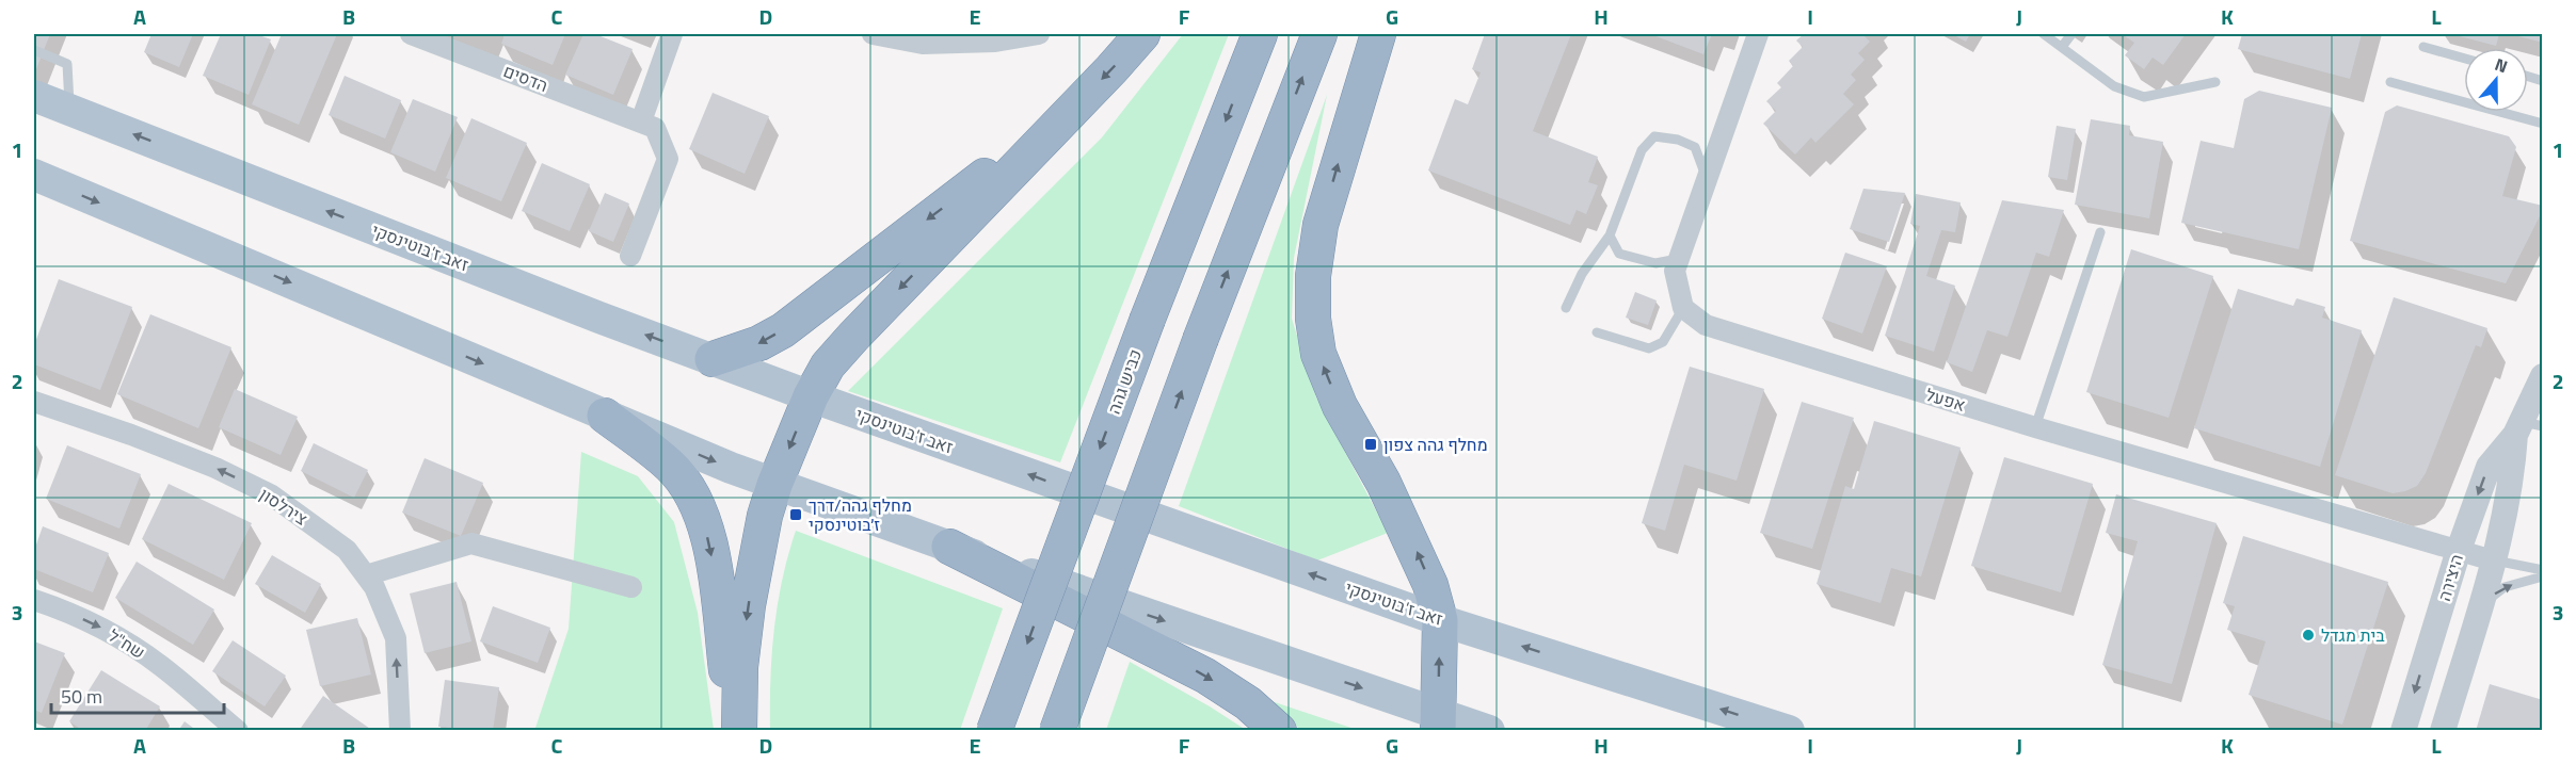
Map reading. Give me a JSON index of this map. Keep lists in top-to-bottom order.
{
  "streets": {
    "highway": ["כביש גהה"],
    "main road": ["זאב ז'בוטינסקי"],
    "street": [
      "הדסים",
      "אפעל",
      "צירלסון",
      "היצירה",
      "שח\"ל"
    ]
  },
  "crossings": [
    ["אפעל", "היצירה"]
  ],
  "one_way": ["צירלסון", "שח\"ל"],
  "places": {
    "transit": ["מחלף גהה צפון", "מחלף גהה/דרך ז׳בוטינסקי"],
    "other": ["בית מגדל"]
  },
  "scale_bar": "50 m",
  "north": "top",
  "grid": {
    "columns": [
      "A",
      "B",
      "C",
      "D",
      "E",
      "F",
      "G",
      "H",
      "I",
      "J",
      "K",
      "L"
    ],
    "rows": ["1", "2", "3"]
  }
}
